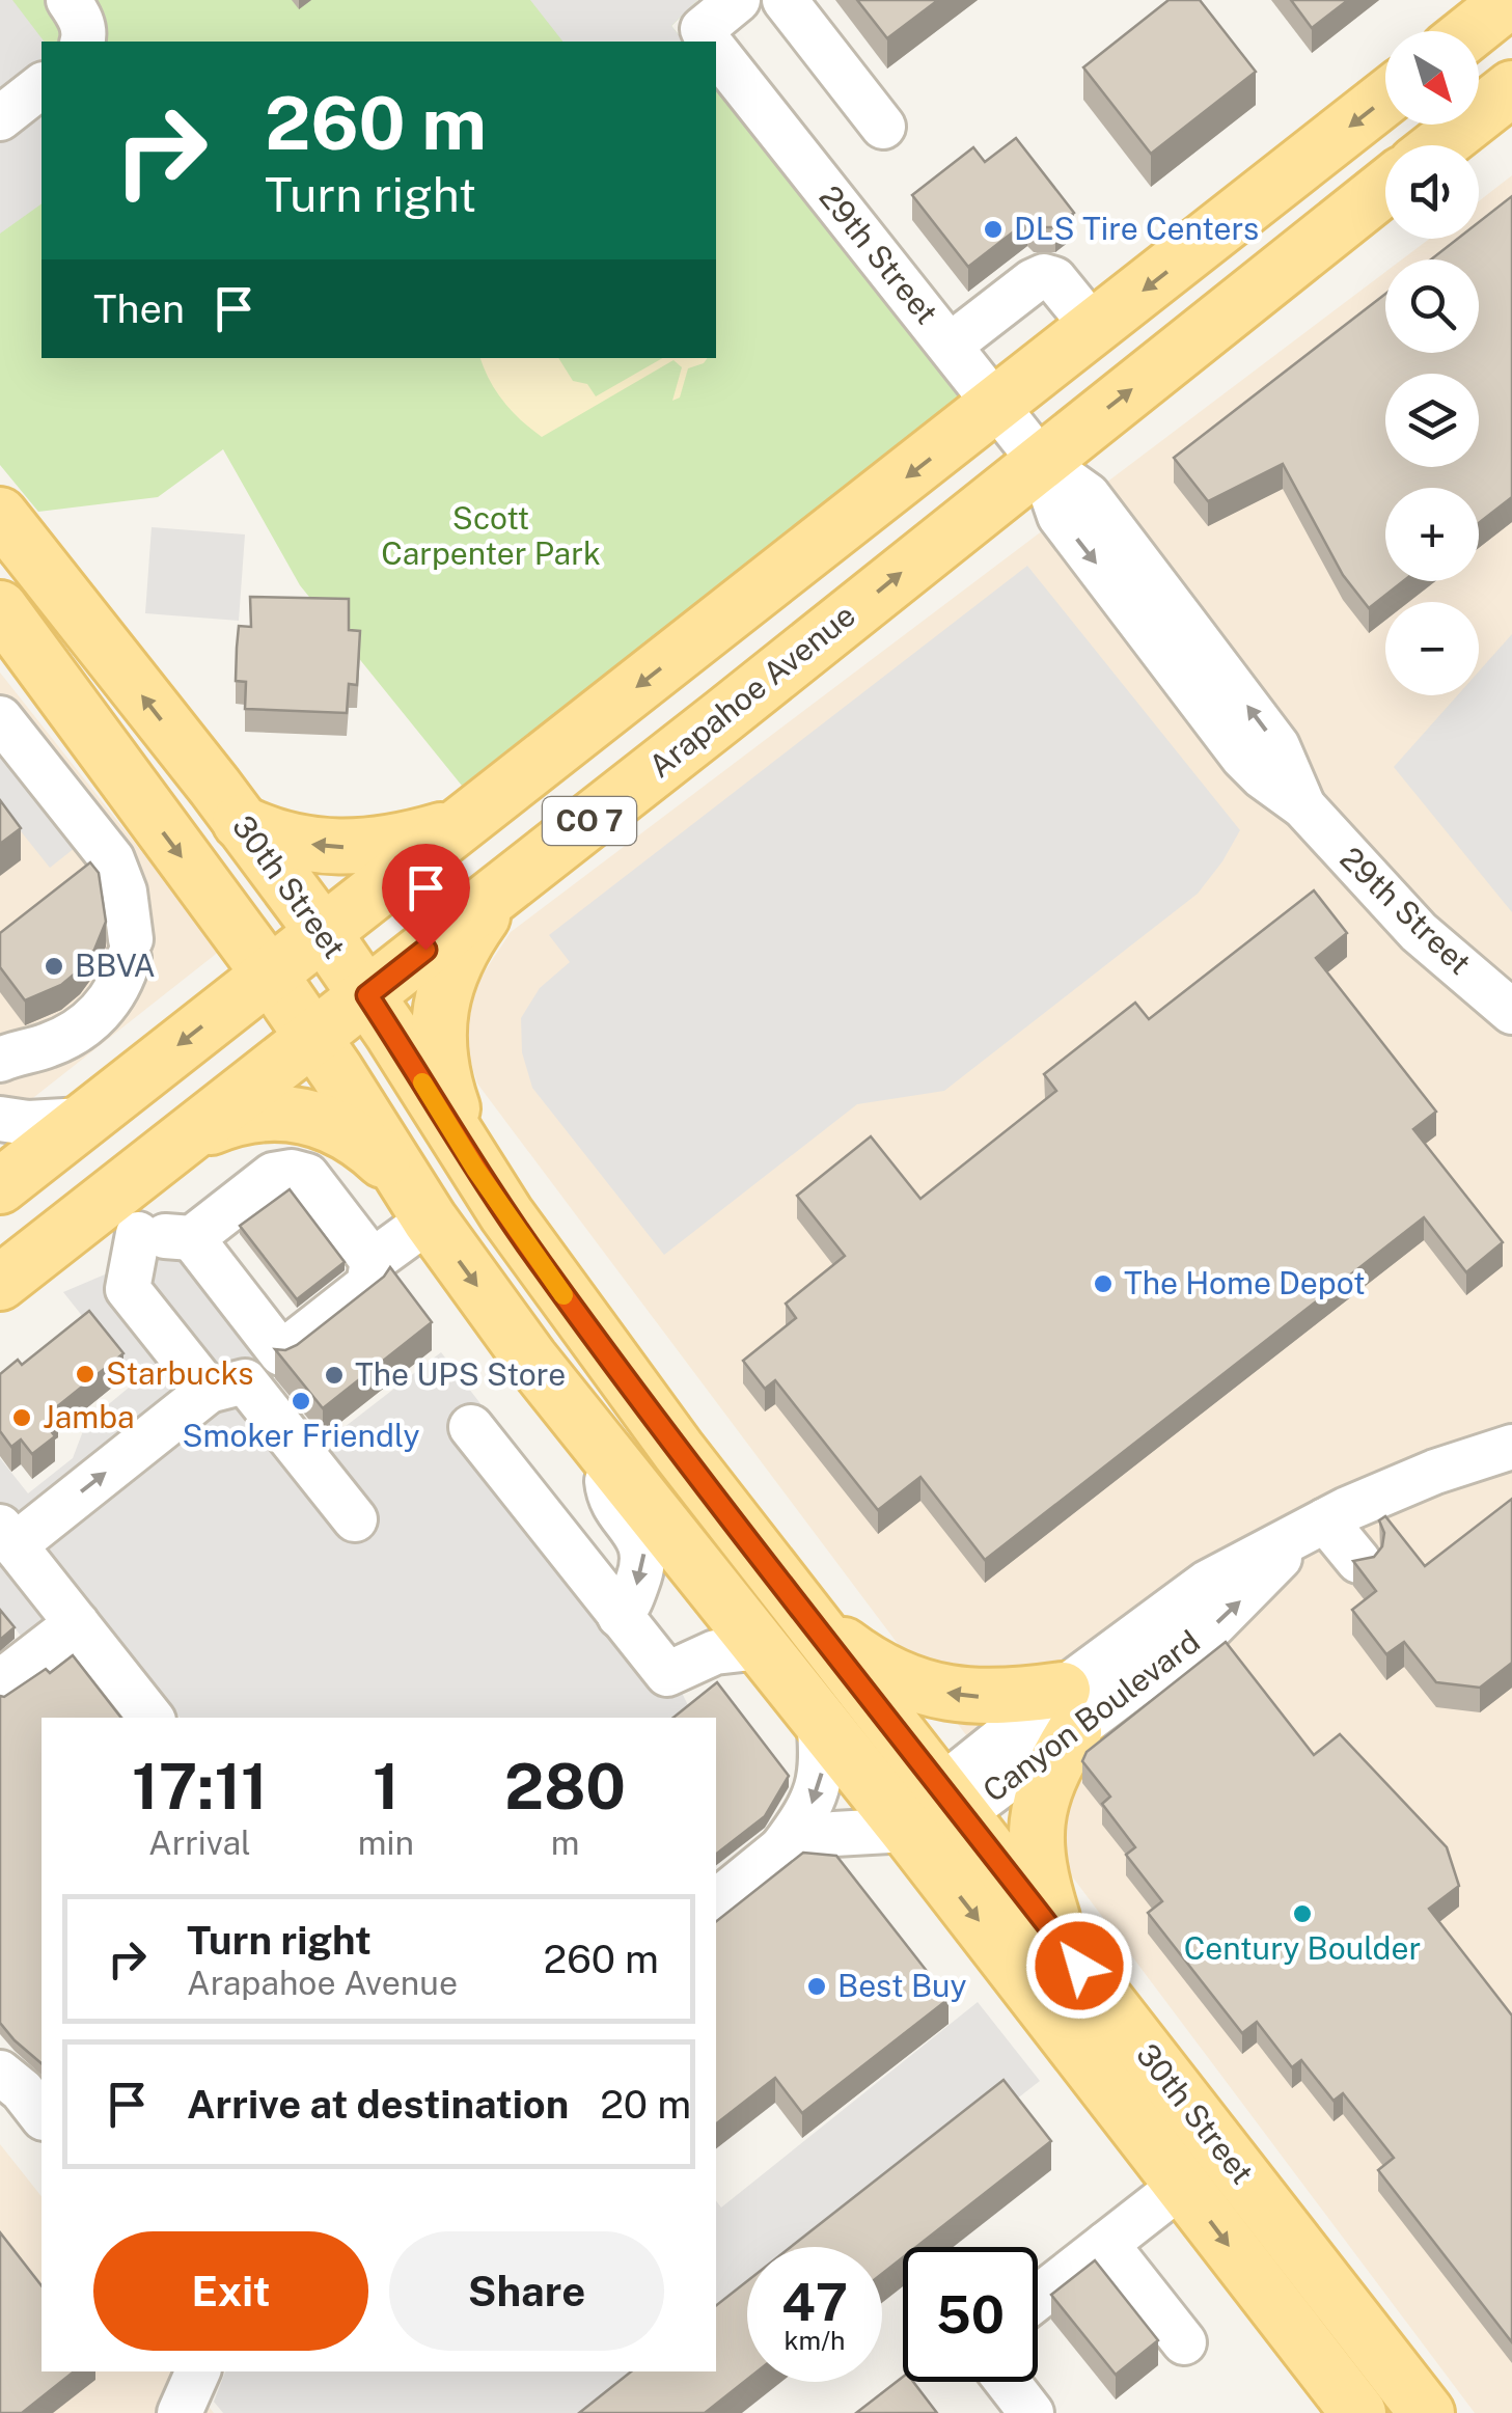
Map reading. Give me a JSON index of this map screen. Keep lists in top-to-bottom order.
{
  "streets": {
    "main road": ["Arapahoe Avenue", "CO 7", "30th Street"],
    "street": ["29th Street", "Canyon Boulevard"]
  },
  "crossings": [
    ["29th Street", "Arapahoe Avenue"],
    ["29th Street", "CO 7"],
    ["Arapahoe Avenue", "30th Street"],
    ["CO 7", "30th Street"],
    ["30th Street", "Canyon Boulevard"]
  ],
  "parks": ["Scott Carpenter Park"],
  "places": [
    "DLS Tire Centers",
    "BBVA",
    "The Home Depot",
    "Starbucks",
    "The UPS Store",
    "Smoker Friendly",
    "Jamba",
    "Century Boulder",
    "Best Buy"
  ],
  "north": "bottom right",
  "page": {
    "map_buttons": ["+", "−"],
    "turn": ["260 m", "Turn right"],
    "then": "Then",
    "eta": [
      "17:11",
      "Arrival",
      "1",
      "min",
      "280",
      "m"
    ],
    "list": [
      {
        "name": "Turn right",
        "note": "Arapahoe Avenue",
        "value": "260 m"
      },
      {
        "name": "Arrive at destination",
        "value": "20 m"
      }
    ],
    "buttons": ["Exit", "Share"],
    "speed": "47 km/h",
    "limit": "50"
  }
}
